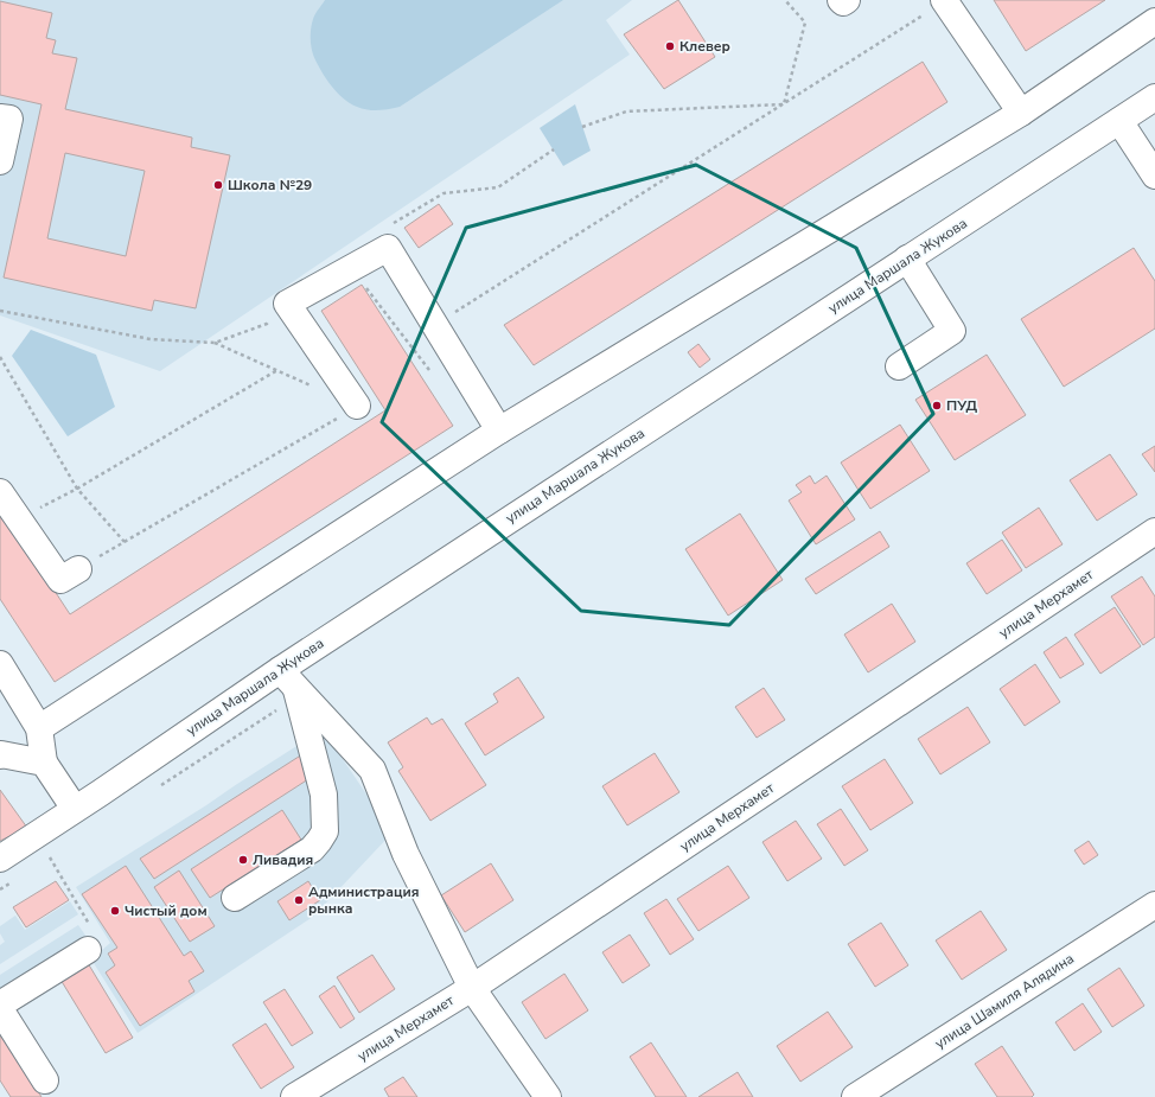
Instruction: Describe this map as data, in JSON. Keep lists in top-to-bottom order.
{
  "streets": {
    "street": ["улица Маршала Жукова", "улица Мерхамет", "улица Шамиля Алядина"]
  },
  "places": [
    "Клевер",
    "Школа №29",
    "ПУД",
    "Ливадия",
    "Администрация рынка",
    "Чистый дом"
  ]
}
